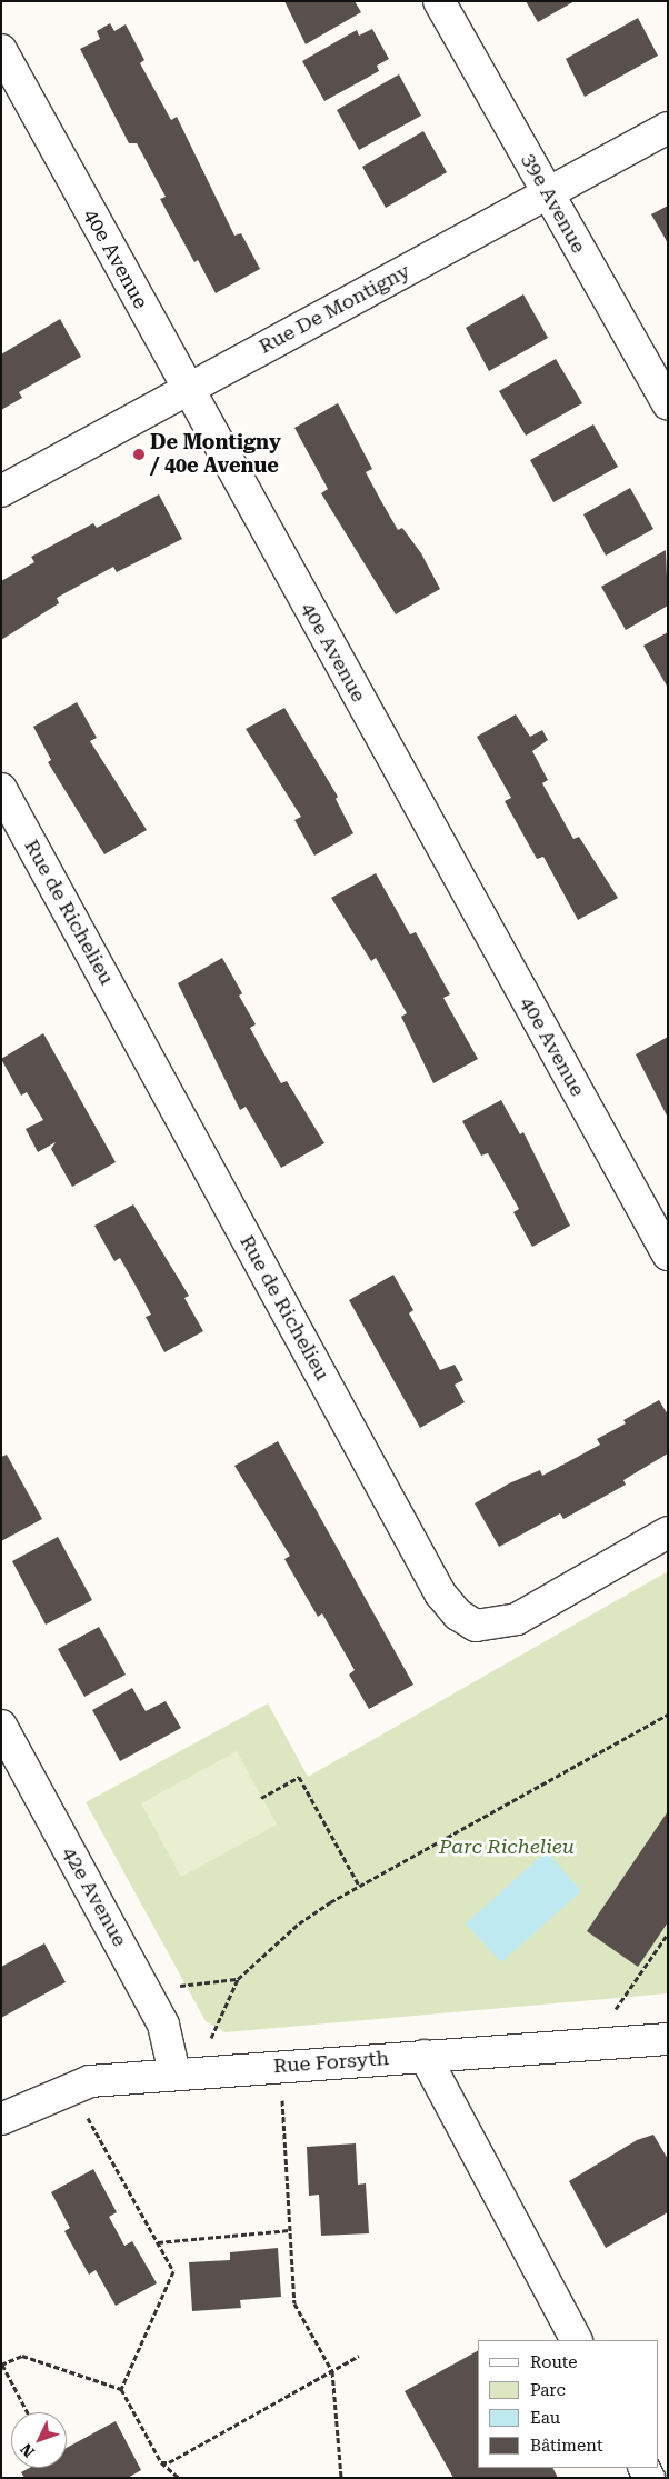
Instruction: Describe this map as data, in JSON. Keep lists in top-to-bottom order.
{
  "streets": {
    "street": [
      "39e Avenue",
      "40e Avenue",
      "Rue De Montigny",
      "Rue de Richelieu",
      "42e Avenue",
      "Rue Forsyth"
    ]
  },
  "crossings": [
    ["39e Avenue", "Rue De Montigny"],
    ["40e Avenue", "Rue De Montigny"],
    ["42e Avenue", "Rue Forsyth"]
  ],
  "parks": ["Parc Richelieu"],
  "places": ["De Montigny / 40e Avenue"],
  "legend": [
    "Route",
    "Parc",
    "Eau",
    "Bâtiment"
  ],
  "north": "bottom left"
}
